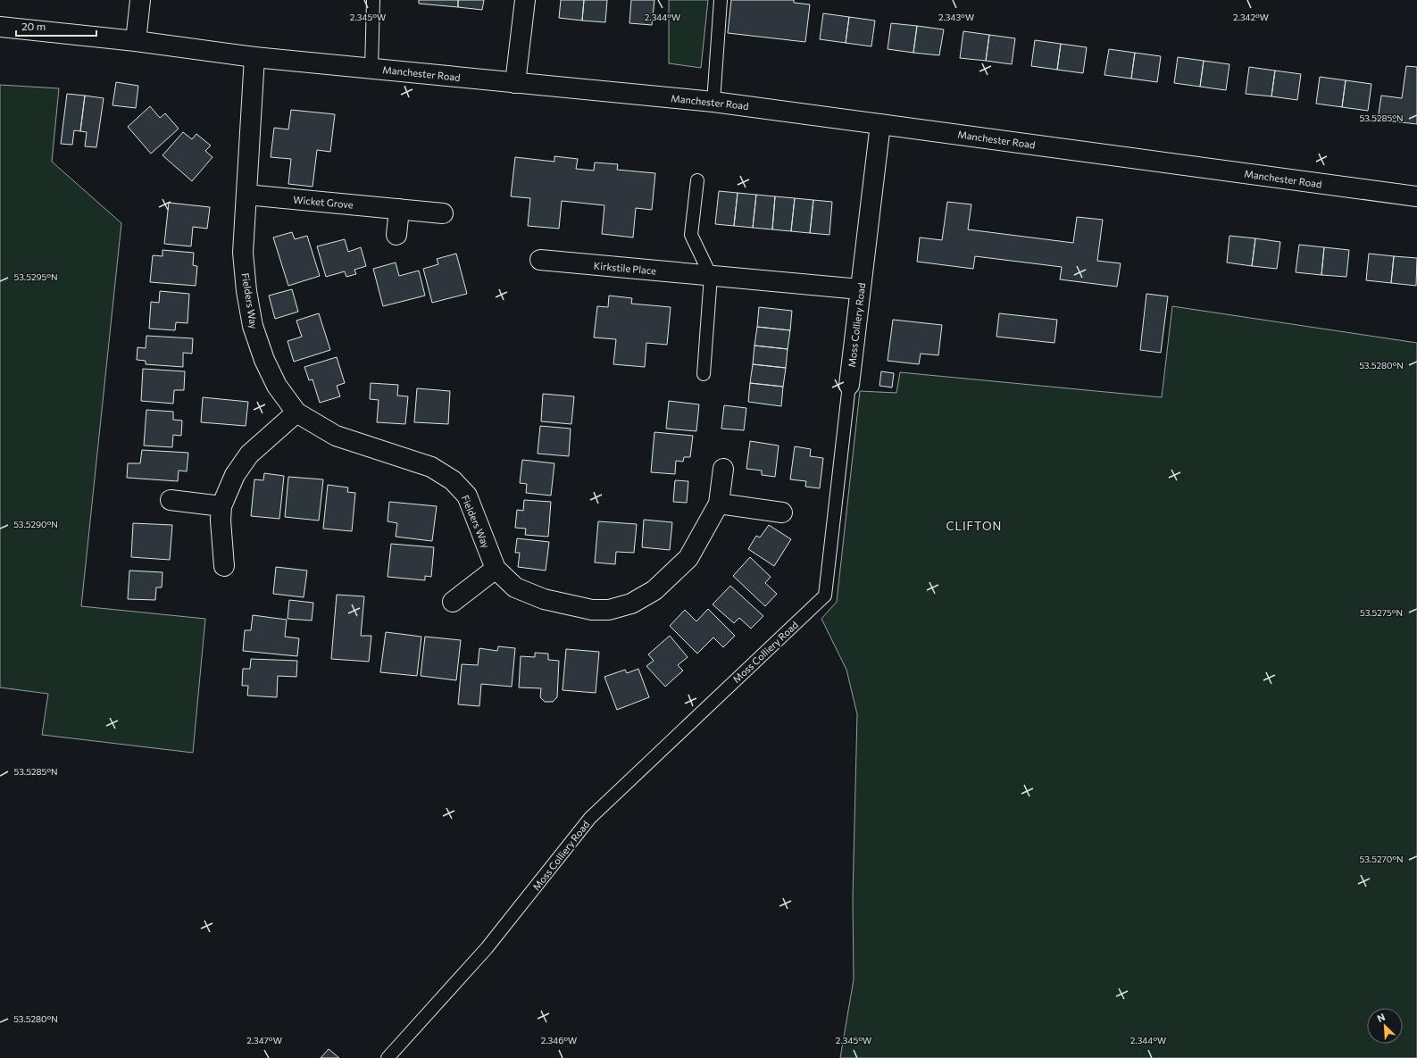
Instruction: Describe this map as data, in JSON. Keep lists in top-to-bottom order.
{
  "streets": {
    "street": [
      "Manchester Road",
      "Wicket Grove",
      "Kirkstile Place",
      "Fielders Way",
      "Moss Colliery Road"
    ]
  },
  "crossings": [
    ["Manchester Road", "Fielders Way"],
    ["Manchester Road", "Moss Colliery Road"],
    ["Wicket Grove", "Fielders Way"],
    ["Kirkstile Place", "Moss Colliery Road"]
  ],
  "districts": ["CLIFTON"],
  "scale_bar": "20 m",
  "north": "top left",
  "coordinates": [
    "2.345°W",
    "2.343°W",
    "2.342°W",
    "2.344°W",
    "53.5285°N",
    "53.5295°N",
    "53.5280°N",
    "53.5290°N",
    "53.5275°N",
    "53.5270°N",
    "2.347°W",
    "2.346°W"
  ]
}
